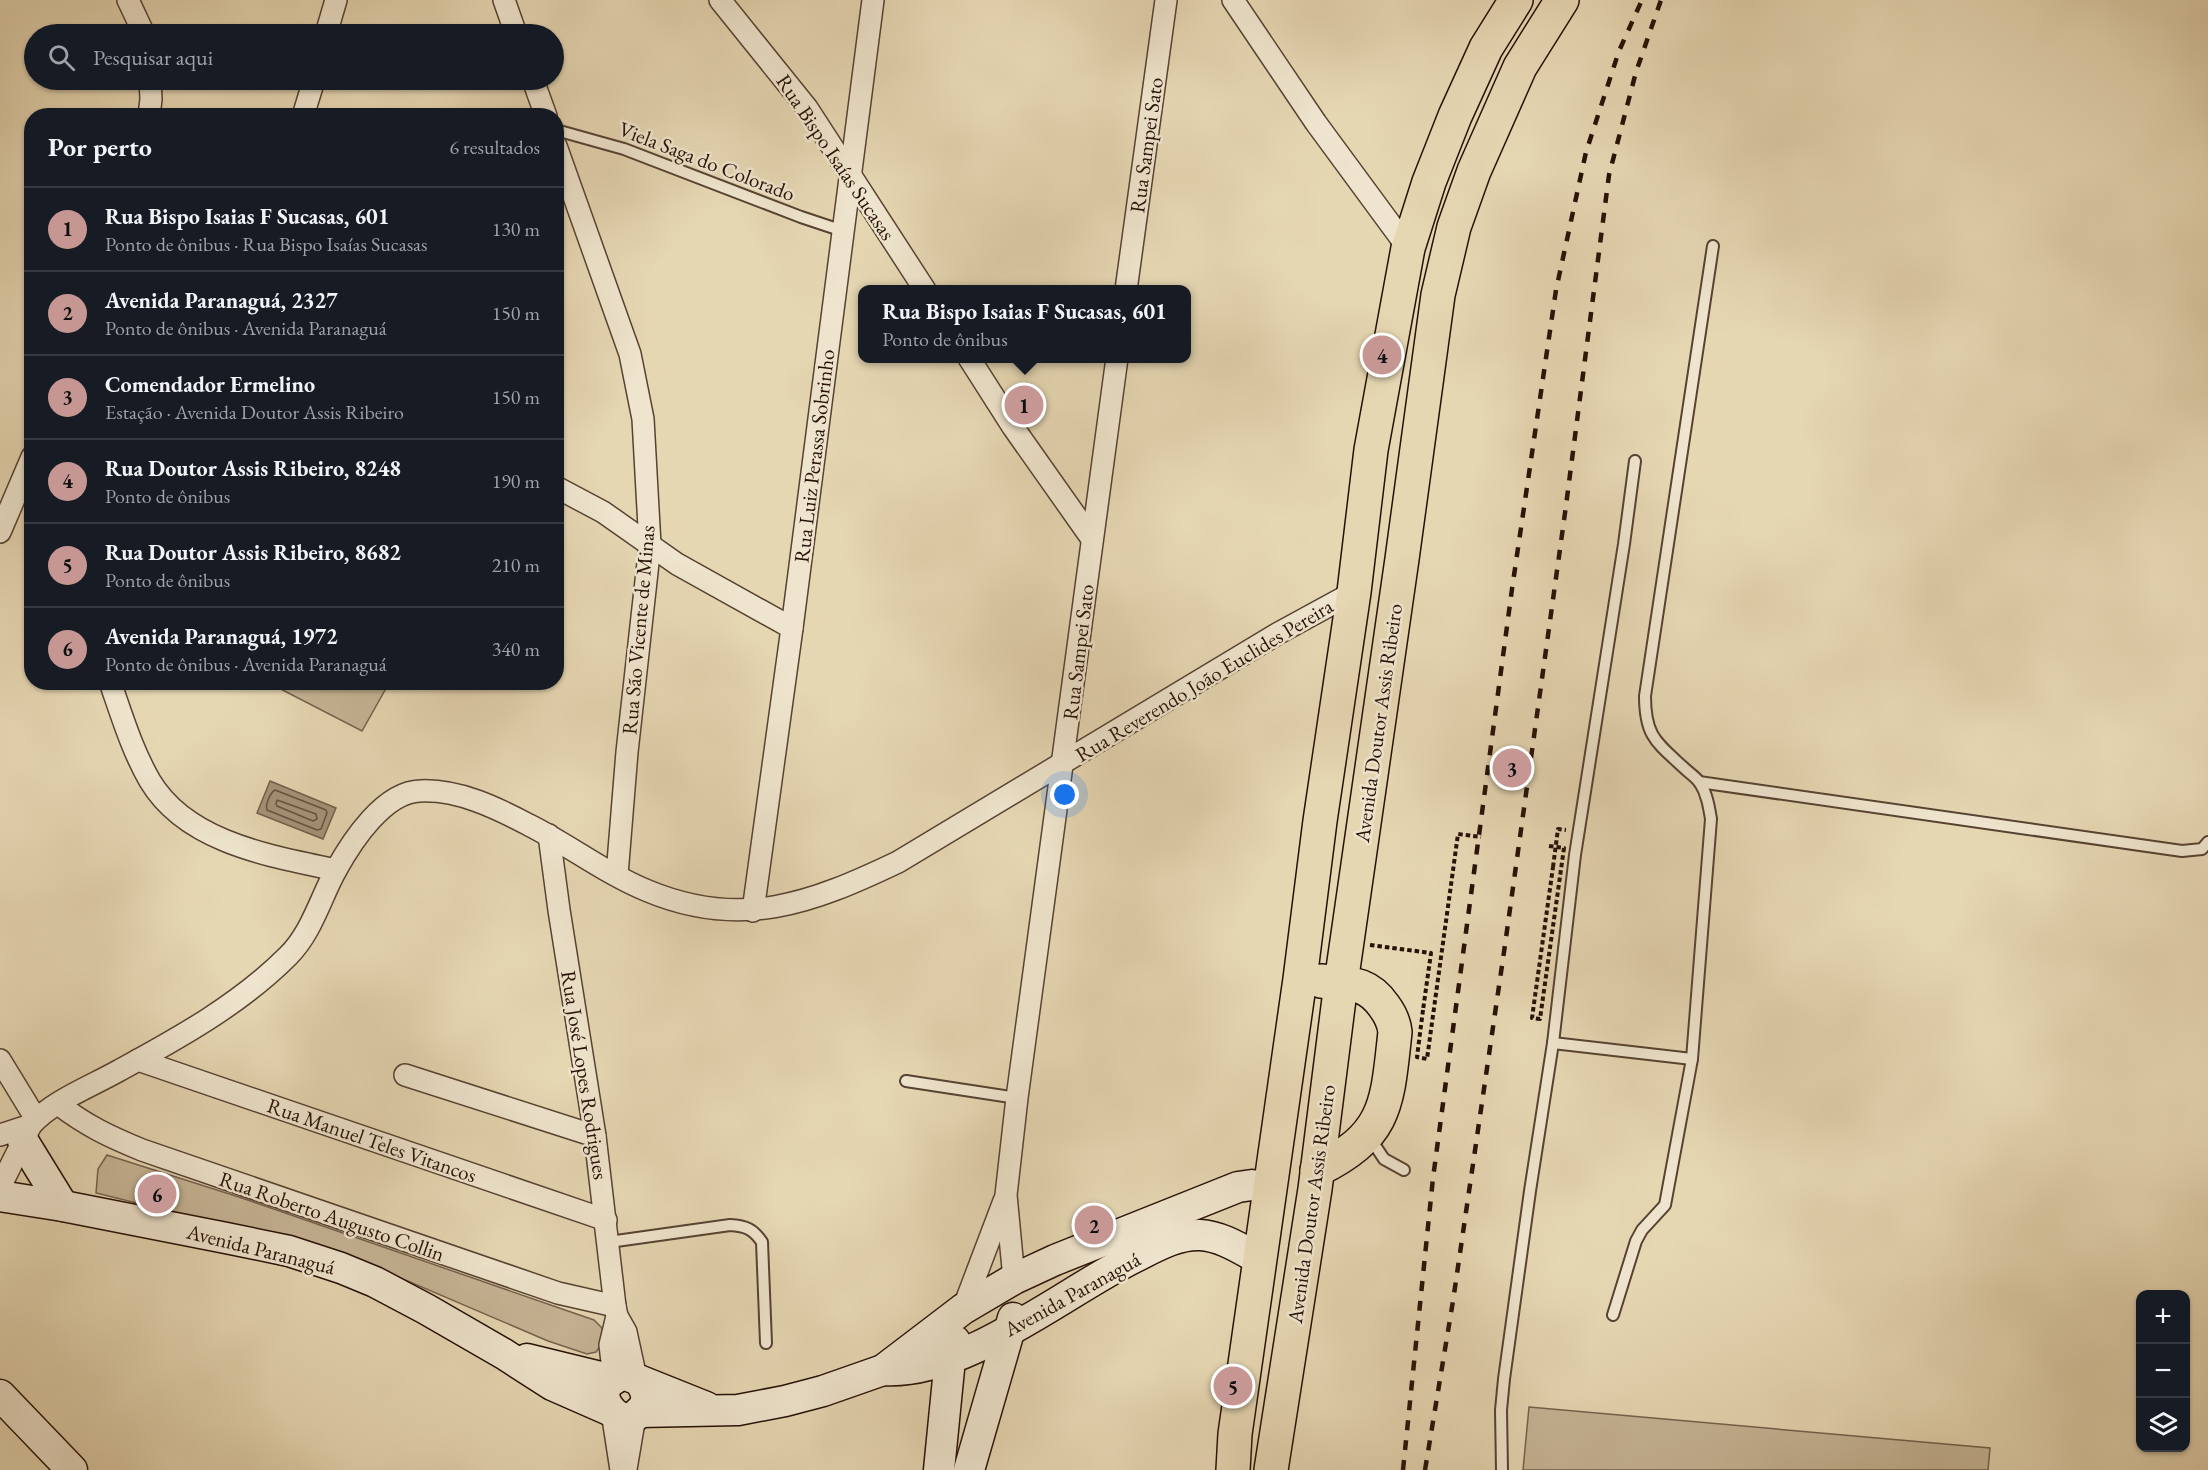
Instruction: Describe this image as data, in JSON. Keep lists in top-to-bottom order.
{
  "streets": {
    "main road": ["Avenida Doutor Assis Ribeiro", "Avenida Paranaguá"],
    "street": [
      "Rua Sampei Sato",
      "Rua Bispo Isaías Sucasas",
      "Rua Luiz Perassa Sobrinho",
      "Rua São Vicente de Minas",
      "Rua Reverendo João Euclides Pereira",
      "Rua José Lopes Rodrigues",
      "Rua Manuel Teles Vitancos",
      "Rua Roberto Augusto Collin"
    ],
    "lane": ["Viela Saga do Colorado"]
  },
  "crossings": [
    ["Rua Sampei Sato", "Rua Reverendo João Euclides Pereira"],
    ["Rua Sampei Sato", "Avenida Paranaguá"],
    ["Rua Bispo Isaías Sucasas", "Rua Luiz Perassa Sobrinho"],
    ["Viela Saga do Colorado", "Rua Luiz Perassa Sobrinho"],
    ["Rua Luiz Perassa Sobrinho", "Rua Reverendo João Euclides Pereira"],
    ["Rua São Vicente de Minas", "Rua Reverendo João Euclides Pereira"],
    ["Rua Reverendo João Euclides Pereira", "Avenida Doutor Assis Ribeiro"],
    ["Rua Reverendo João Euclides Pereira", "Rua José Lopes Rodrigues"],
    ["Rua Reverendo João Euclides Pereira", "Rua Manuel Teles Vitancos"],
    ["Rua Reverendo João Euclides Pereira", "Rua Roberto Augusto Collin"],
    ["Avenida Doutor Assis Ribeiro", "Avenida Paranaguá"],
    ["Rua José Lopes Rodrigues", "Rua Manuel Teles Vitancos"],
    ["Rua José Lopes Rodrigues", "Rua Roberto Augusto Collin"],
    ["Rua José Lopes Rodrigues", "Avenida Paranaguá"]
  ],
  "page": {
    "search": "Pesquisar aqui",
    "heading": ["Por perto", "6 resultados"],
    "list": [
      {
        "mark": "1",
        "name": "Rua Bispo Isaias F Sucasas, 601",
        "note": "Ponto de ônibus · Rua Bispo Isaías Sucasas",
        "value": "130 m"
      },
      {
        "mark": "2",
        "name": "Avenida Paranaguá, 2327",
        "note": "Ponto de ônibus · Avenida Paranaguá",
        "value": "150 m"
      },
      {
        "mark": "3",
        "name": "Comendador Ermelino",
        "note": "Estação · Avenida Doutor Assis Ribeiro",
        "value": "150 m"
      },
      {
        "mark": "4",
        "name": "Rua Doutor Assis Ribeiro, 8248",
        "note": "Ponto de ônibus",
        "value": "190 m"
      },
      {
        "mark": "5",
        "name": "Rua Doutor Assis Ribeiro, 8682",
        "note": "Ponto de ônibus",
        "value": "210 m"
      },
      {
        "mark": "6",
        "name": "Avenida Paranaguá, 1972",
        "note": "Ponto de ônibus · Avenida Paranaguá",
        "value": "340 m"
      }
    ],
    "popup": ["Rua Bispo Isaias F Sucasas, 601", "Ponto de ônibus"],
    "pins": [
      "4",
      "1",
      "3",
      "6",
      "2",
      "5"
    ],
    "map_buttons": ["+", "−"]
  }
}
